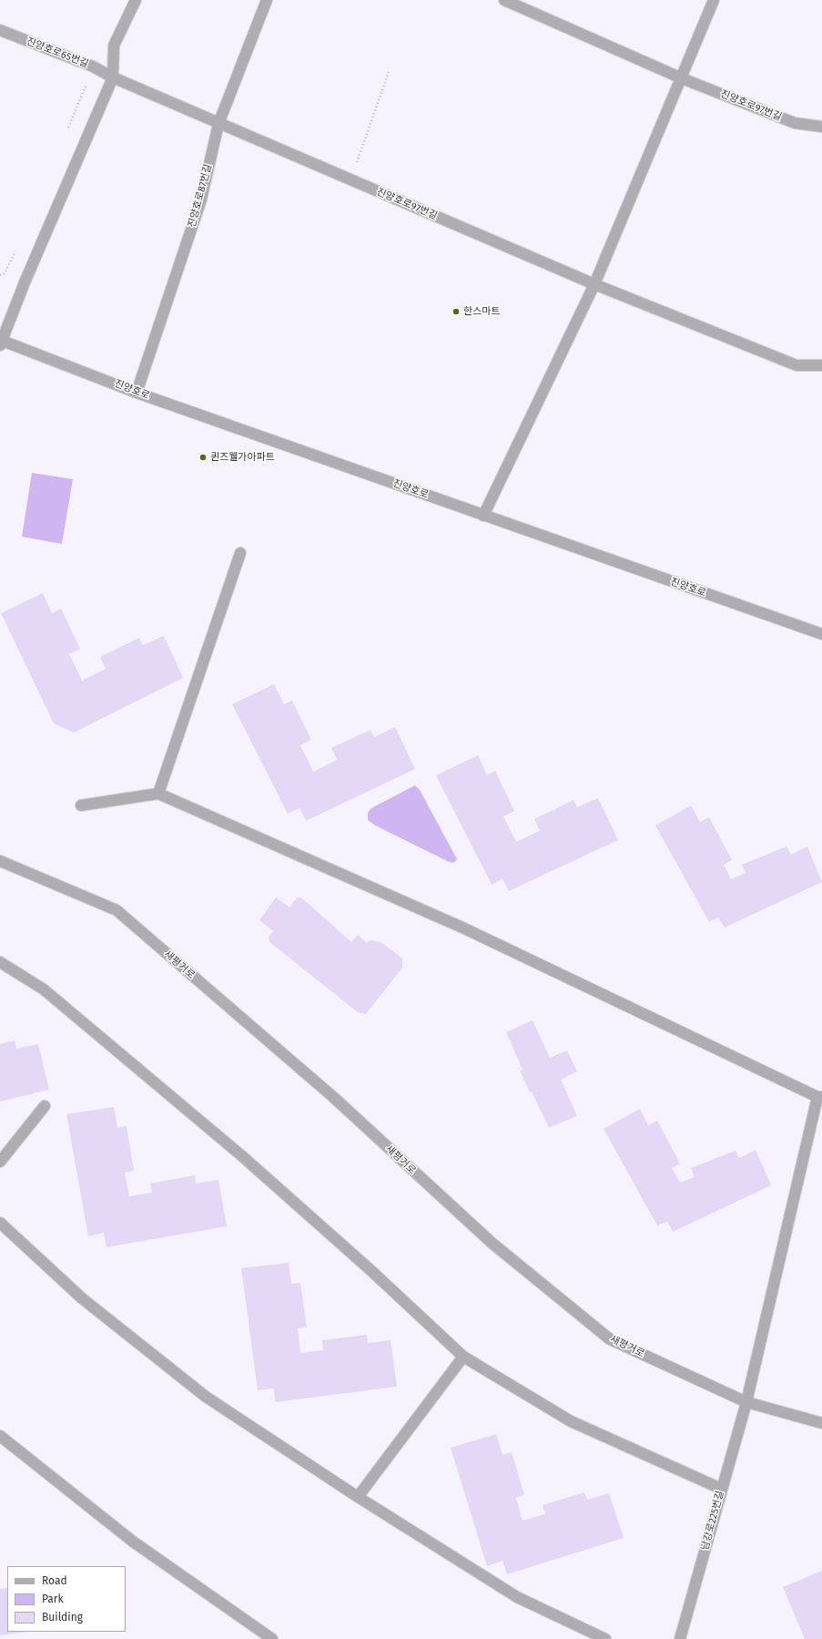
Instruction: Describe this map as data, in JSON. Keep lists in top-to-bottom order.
{
  "streets": {
    "street": [
      "진양호로65번길",
      "진양호로97번길",
      "진양호로87번길",
      "진양호로",
      "새평거로",
      "남강로225번길"
    ]
  },
  "crossings": [
    ["진양호로65번길", "진양호로97번길"],
    ["진양호로65번길", "진양호로87번길"],
    ["진양호로97번길", "진양호로87번길"],
    ["진양호로87번길", "진양호로"],
    ["새평거로", "남강로225번길"]
  ],
  "places": ["한스마트", "퀸즈웰가아파트"],
  "legend": ["Road", "Park", "Building"]
}
